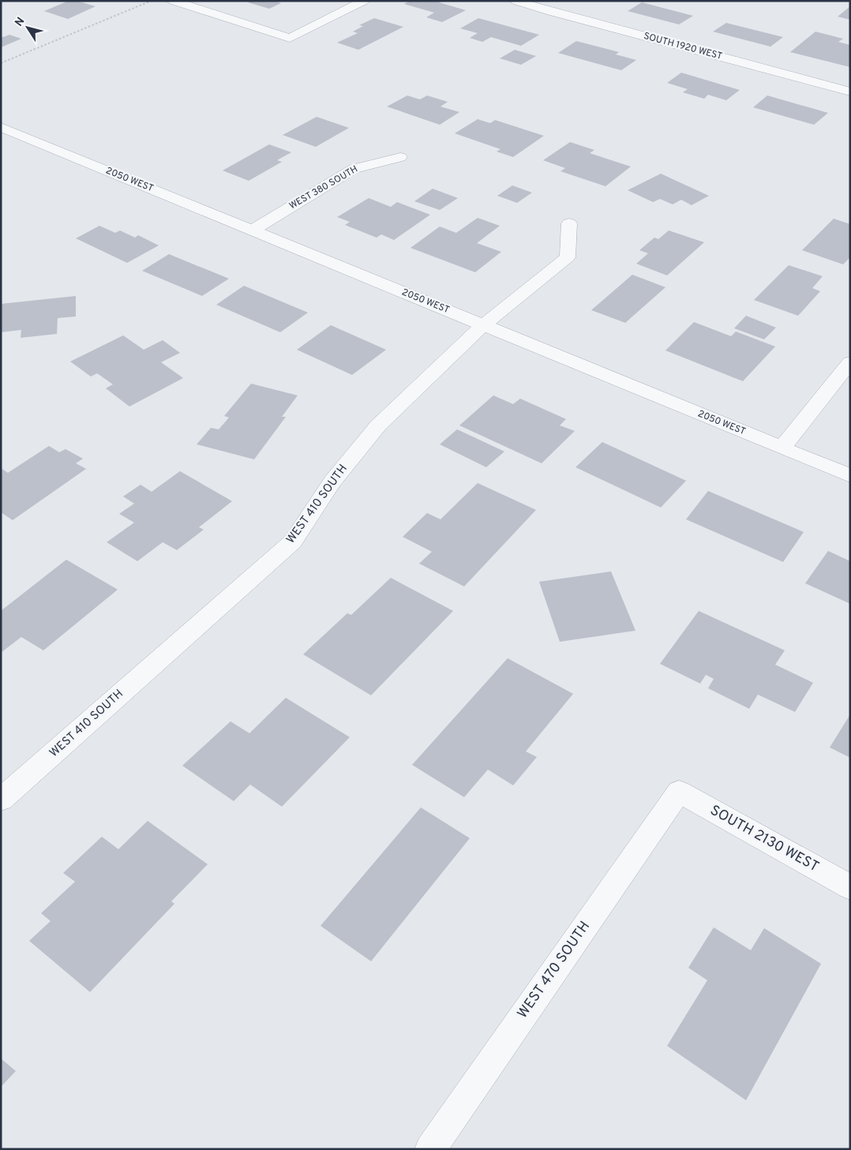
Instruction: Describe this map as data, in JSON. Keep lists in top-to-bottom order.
{
  "streets": {
    "street": [
      "SOUTH 1920 WEST",
      "2050 WEST",
      "WEST 380 SOUTH",
      "WEST 410 SOUTH",
      "SOUTH 2130 WEST",
      "WEST 470 SOUTH"
    ]
  },
  "crossings": [
    ["2050 WEST", "WEST 380 SOUTH"],
    ["2050 WEST", "WEST 410 SOUTH"],
    ["SOUTH 2130 WEST", "WEST 470 SOUTH"]
  ],
  "north": "top left"
}
